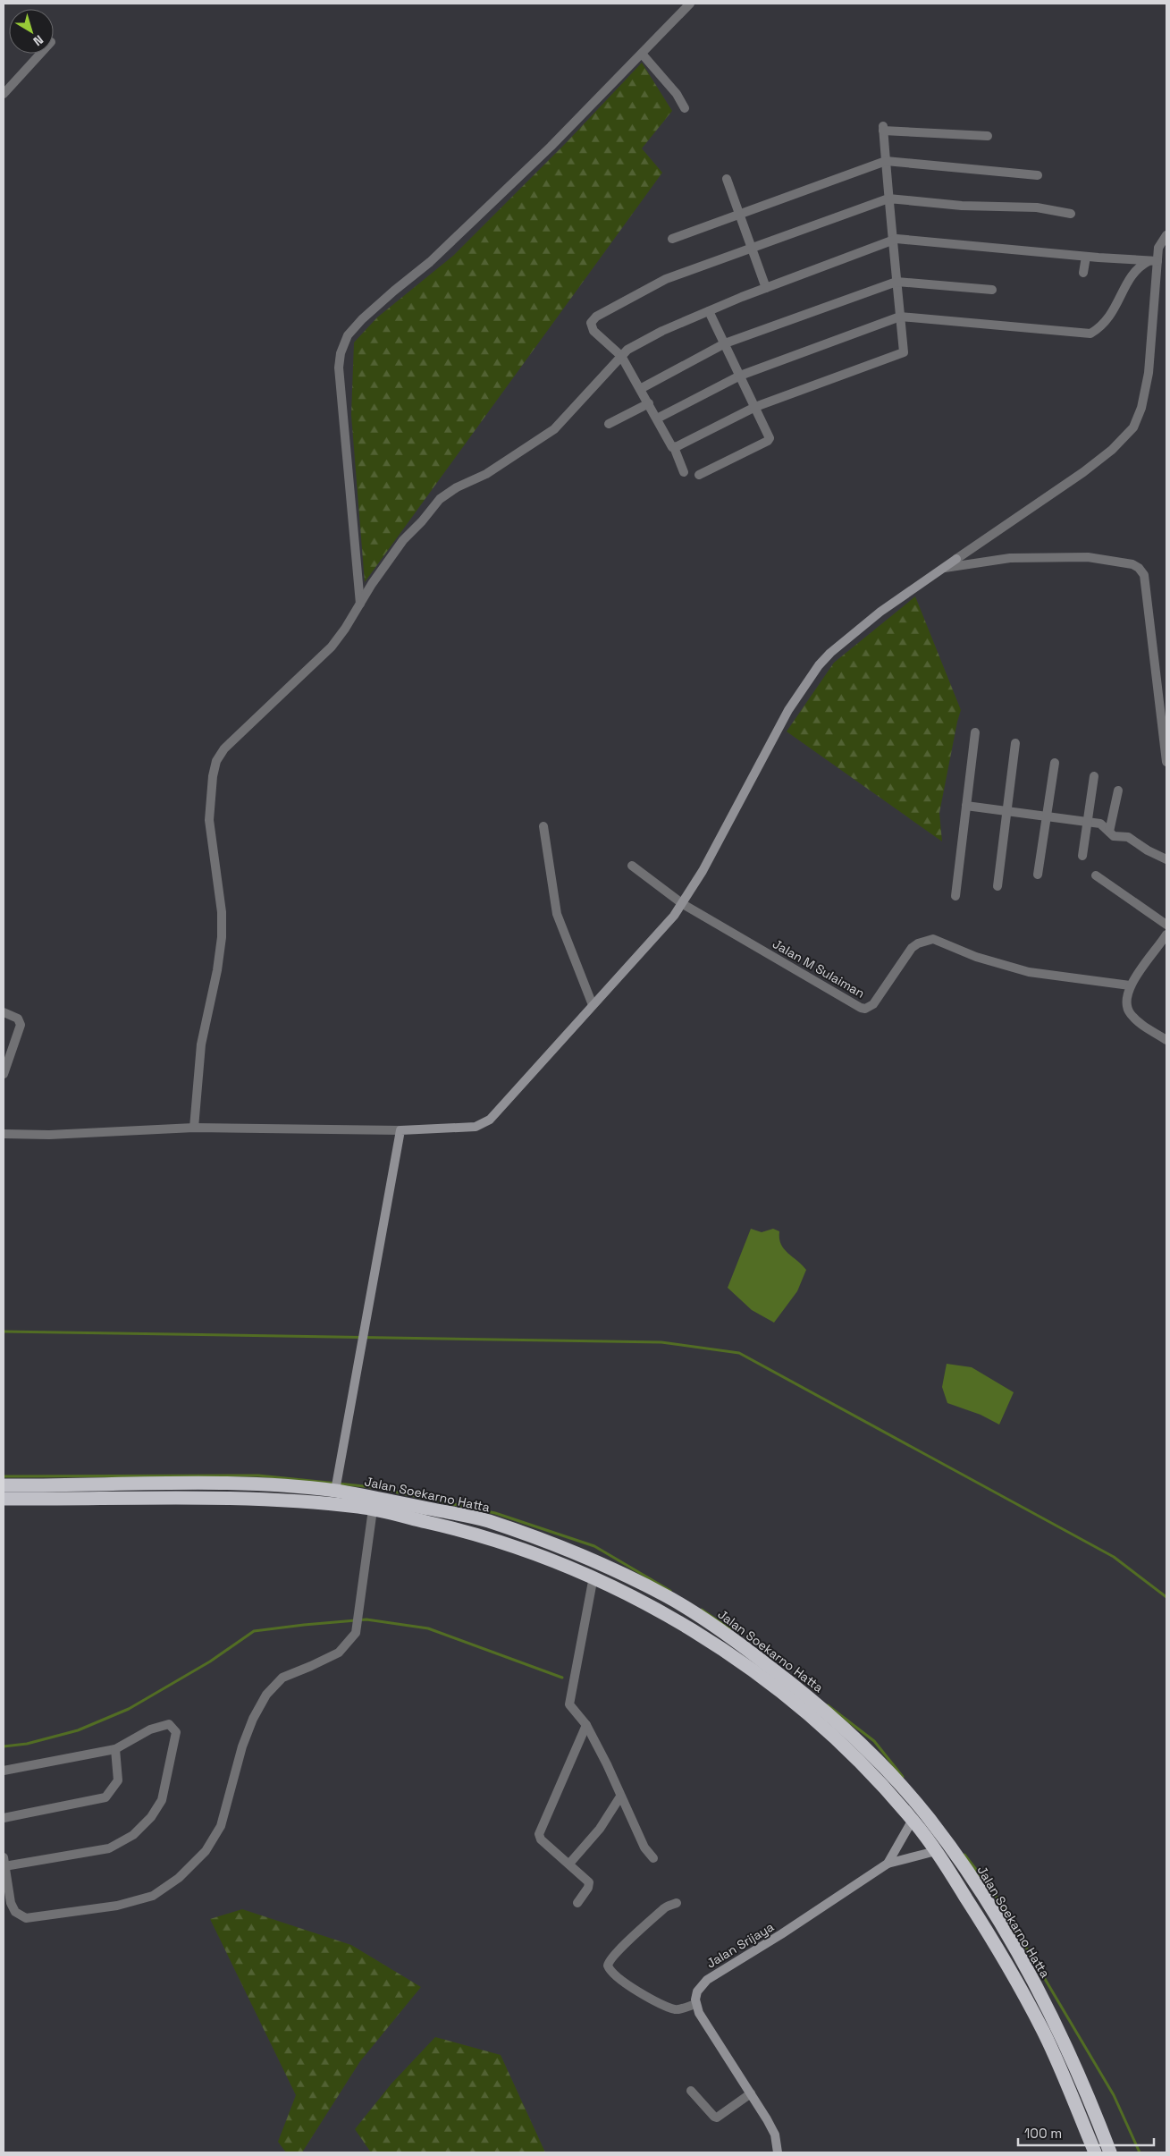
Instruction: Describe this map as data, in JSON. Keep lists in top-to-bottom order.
{
  "streets": {
    "highway": ["Jalan Soekarno Hatta"],
    "street": ["Jalan M Sulaiman", "Jalan Srijaya"]
  },
  "scale_bar": "100 m",
  "north": "bottom right"
}
